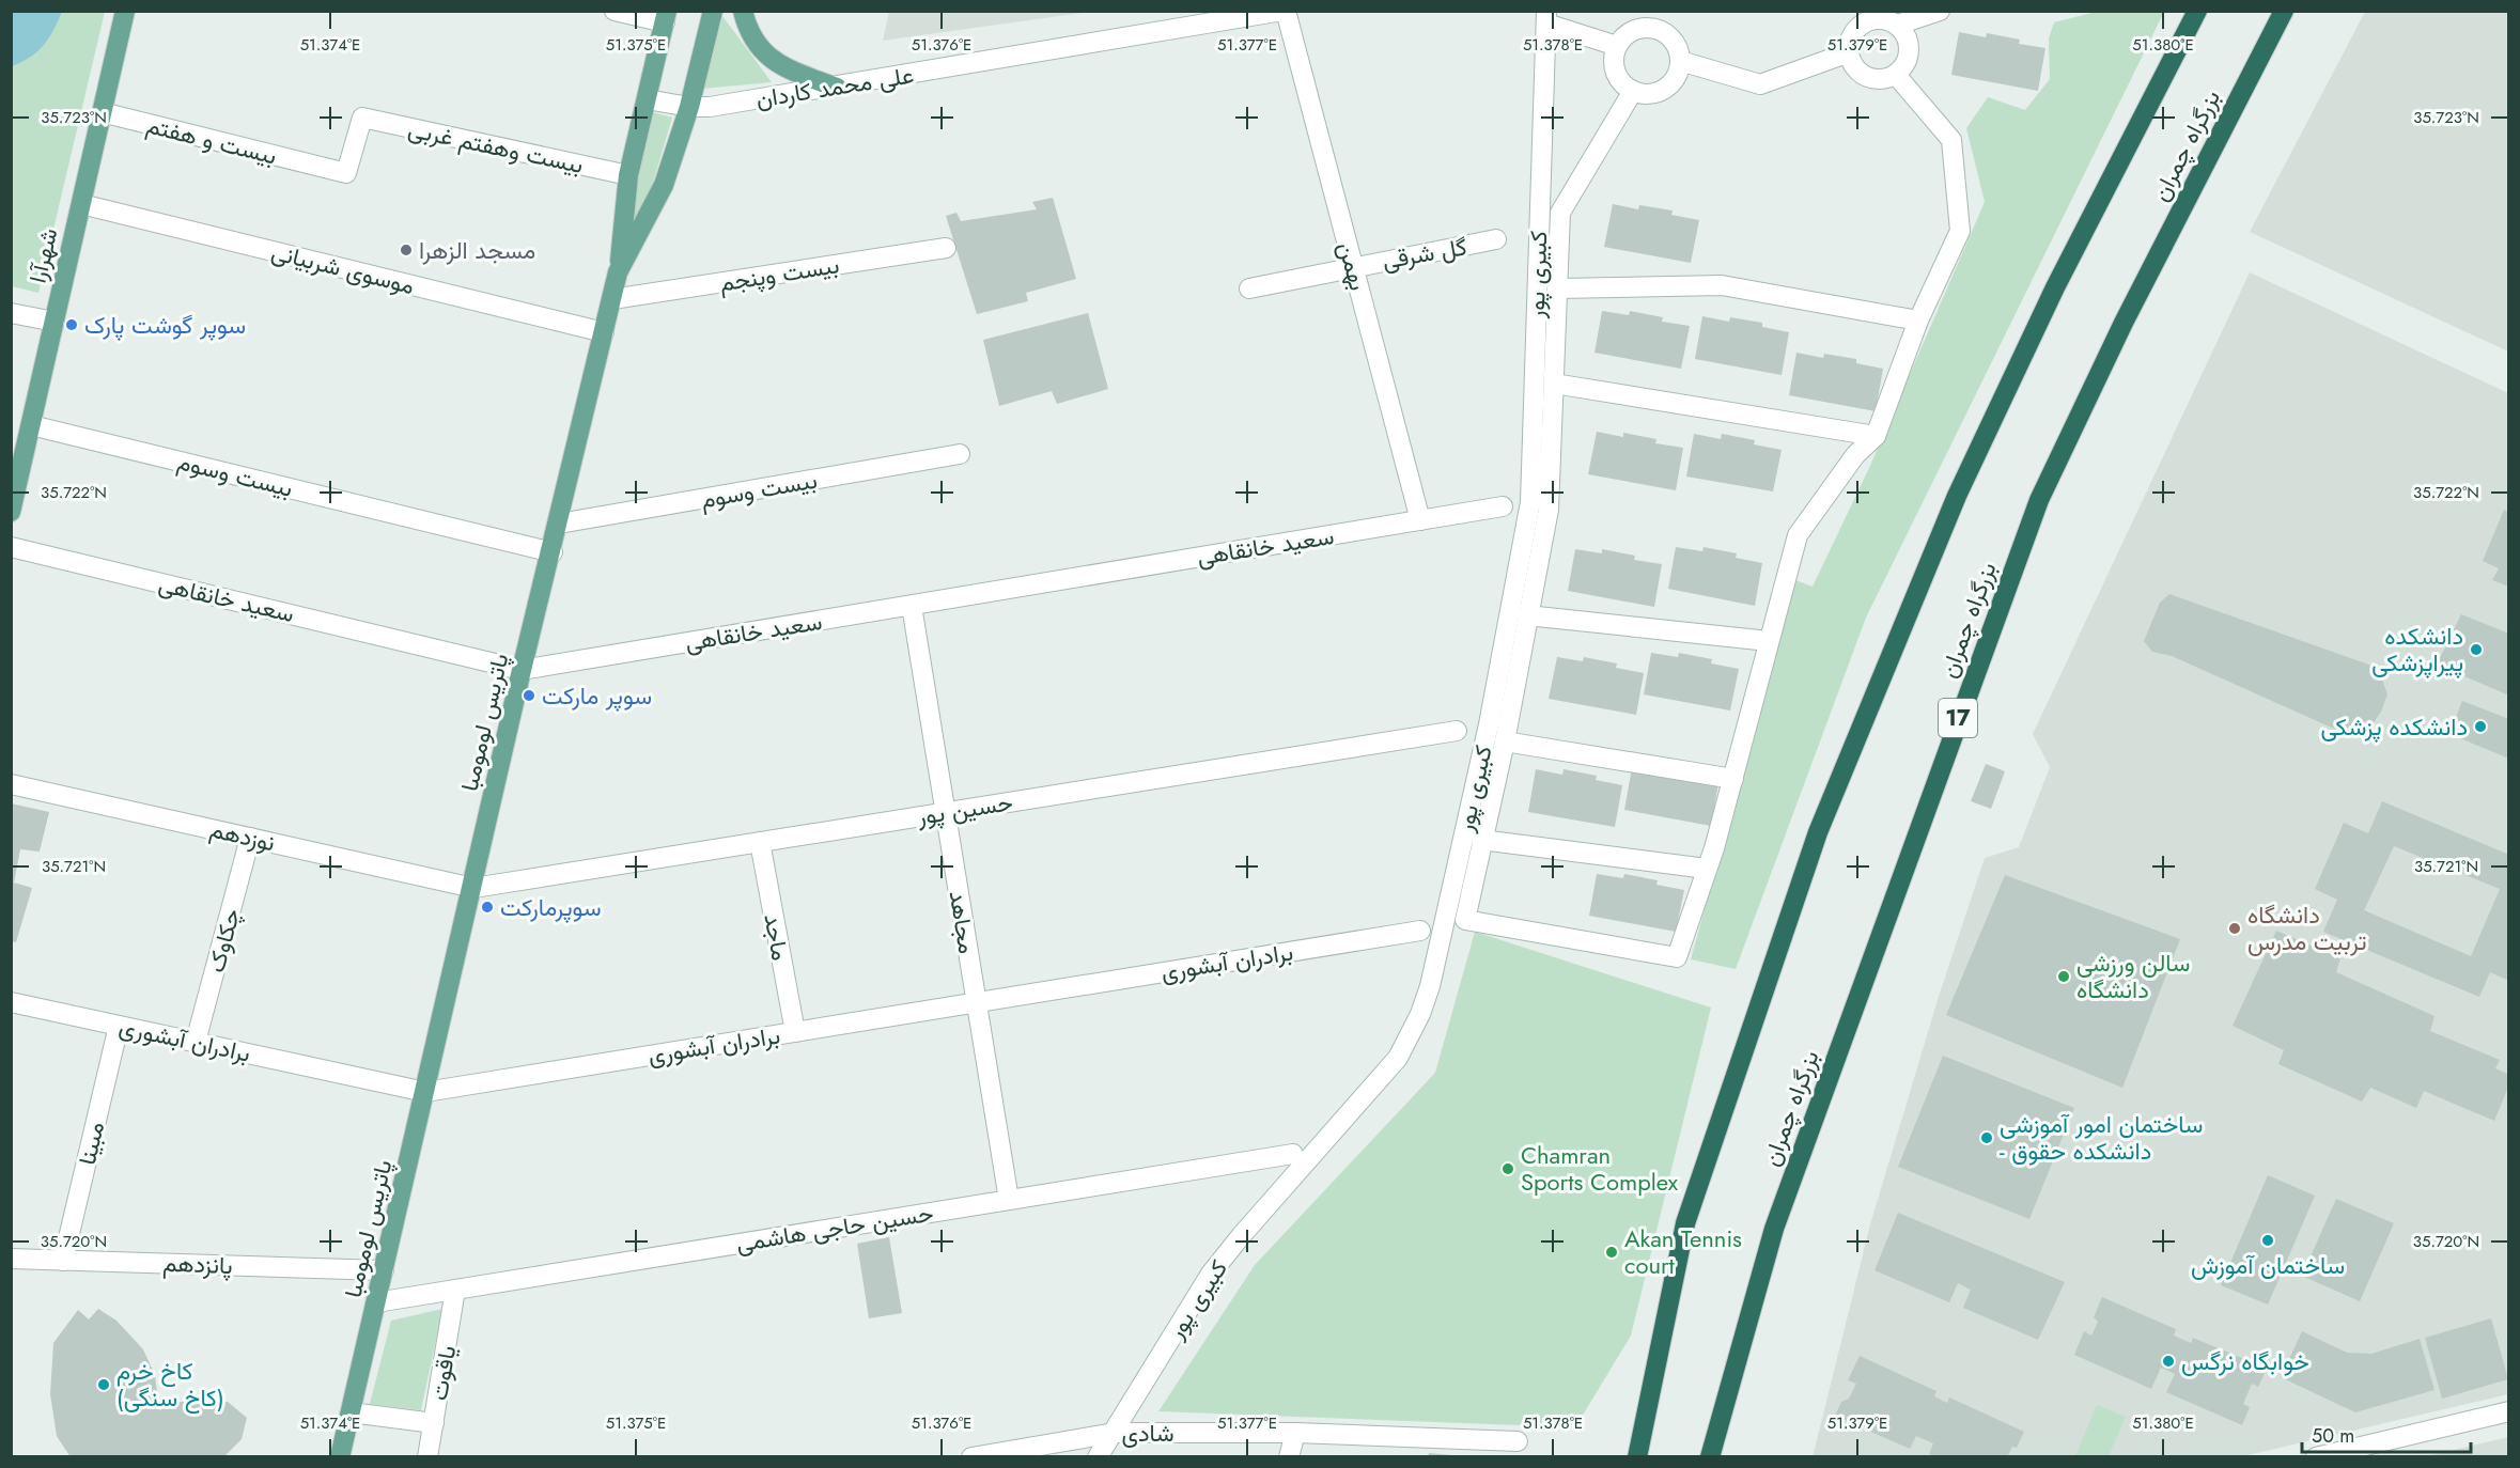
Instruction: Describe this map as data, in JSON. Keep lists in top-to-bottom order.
{
  "streets": {
    "highway": ["بزرگراه چمران", "17"],
    "main road": ["شهرآرا", "پاتریس لومومبا"],
    "street": [
      "علی محمد کاردان",
      "بیست و هفتم",
      "بیست وهفتم غربی",
      "گل شرقی",
      "بهمن",
      "موسوی شربیانی",
      "بیست وپنجم",
      "کبیری پور",
      "بیست وسوم",
      "سعید خانقاهی",
      "حسین پور",
      "نوزدهم",
      "مجاهد",
      "ماجد",
      "چکاوک",
      "برادران آبشوری",
      "مبینا",
      "حسین حاجی هاشمی",
      "پانزدهم",
      "یاقوت",
      "شادی"
    ]
  },
  "crossings": [
    ["علی محمد کاردان", "بهمن"],
    ["علی محمد کاردان", "پاتریس لومومبا"],
    ["بیست و هفتم", "بیست وهفتم غربی"],
    ["بیست و هفتم", "شهرآرا"],
    ["گل شرقی", "بهمن"],
    ["شهرآرا", "موسوی شربیانی"],
    ["شهرآرا", "بیست وسوم"],
    ["بهمن", "سعید خانقاهی"],
    ["موسوی شربیانی", "پاتریس لومومبا"],
    ["بیست وپنجم", "پاتریس لومومبا"],
    ["کبیری پور", "شادی"],
    ["بیست وسوم", "پاتریس لومومبا"],
    ["سعید خانقاهی", "پاتریس لومومبا"],
    ["سعید خانقاهی", "مجاهد"],
    ["پاتریس لومومبا", "حسین پور"],
    ["پاتریس لومومبا", "نوزدهم"],
    ["پاتریس لومومبا", "برادران آبشوری"],
    ["پاتریس لومومبا", "حسین حاجی هاشمی"],
    ["پاتریس لومومبا", "پانزدهم"],
    ["حسین پور", "نوزدهم"],
    ["حسین پور", "مجاهد"],
    ["حسین پور", "ماجد"],
    ["نوزدهم", "چکاوک"],
    ["مجاهد", "برادران آبشوری"],
    ["مجاهد", "حسین حاجی هاشمی"],
    ["ماجد", "برادران آبشوری"],
    ["چکاوک", "برادران آبشوری"],
    ["برادران آبشوری", "مبینا"],
    ["مبینا", "پانزدهم"],
    ["حسین حاجی هاشمی", "یاقوت"]
  ],
  "places": [
    "مسجد الزهرا",
    "سوپر گوشت پارک",
    "دانشکده پیراپزشکی",
    "سوپر مارکت",
    "دانشکده پزشکی",
    "سوپرمارکت",
    "دانشگاه تربیت مدرس",
    "سالن ورزشی دانشگاه",
    "ساختمان امور آموزشی - دانشکده حقوق",
    "Chamran Sports Complex",
    "ساختمان آموزش",
    "Akan Tennis court",
    "خوابگاه نرگس",
    "کاخ خرم (کاخ سنگی)"
  ],
  "scale_bar": "50 m",
  "coordinates": [
    "51.374°E",
    "51.375°E",
    "51.376°E",
    "51.377°E",
    "51.378°E",
    "51.379°E",
    "51.380°E",
    "35.723°N",
    "35.722°N",
    "35.721°N",
    "35.720°N"
  ]
}
